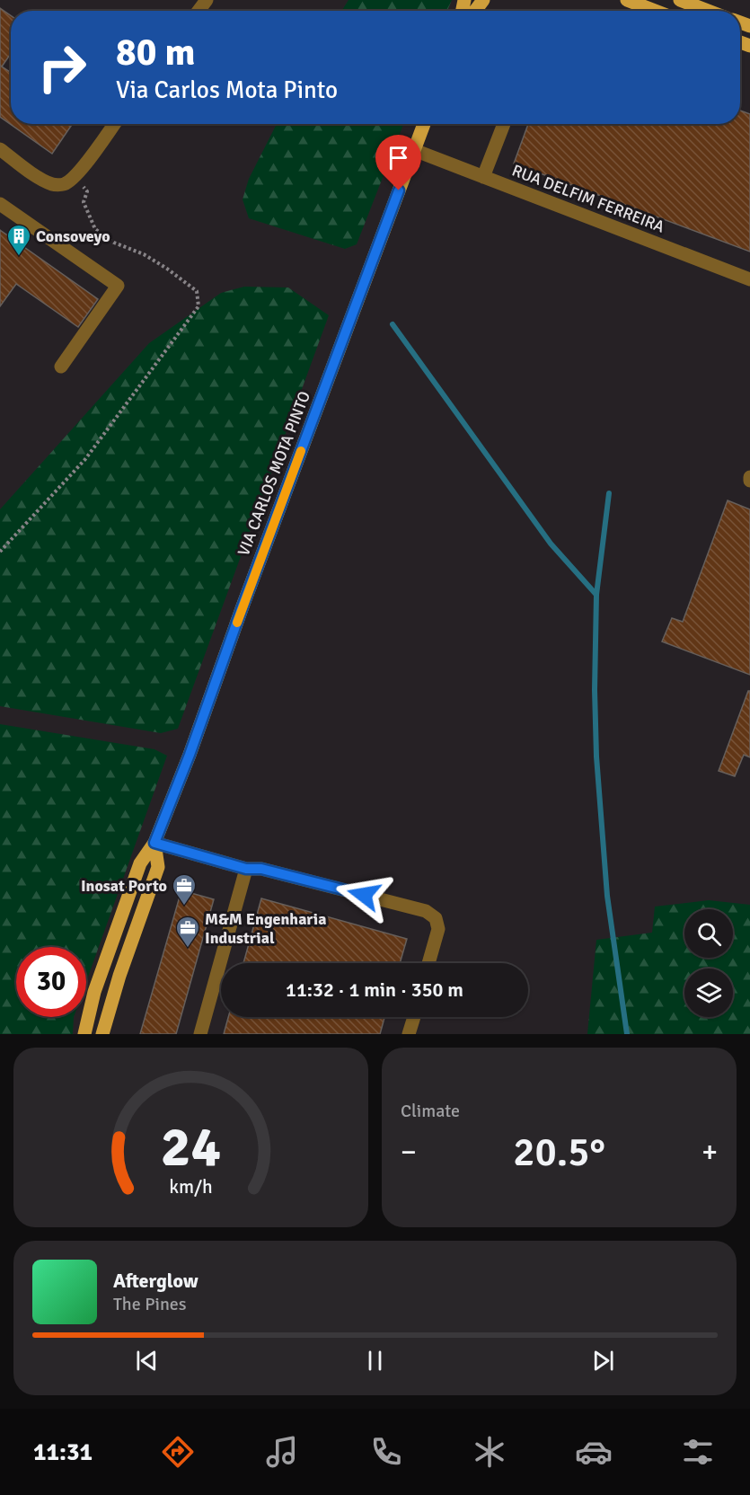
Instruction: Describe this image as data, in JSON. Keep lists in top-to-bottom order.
{
  "streets": {
    "main road": ["VIA CARLOS MOTA PINTO"],
    "street": ["RUA DELFIM FERREIRA"]
  },
  "crossings": [
    ["RUA DELFIM FERREIRA", "VIA CARLOS MOTA PINTO"]
  ],
  "places": {
    "building": ["Consoveyo"],
    "office": ["Inosat Porto", "M&M Engenharia Industrial"]
  },
  "page": {
    "turn": ["80 m", "Via Carlos Mota Pinto"],
    "limit": "30",
    "trip": "11:32 · 1 min · 350 m",
    "tile": "Climate",
    "heat": ["−", "20.5°", "+"],
    "song": ["Afterglow", "The Pines"],
    "tabs": "11:31",
    "gauge": ["24", "km/h"]
  }
}
